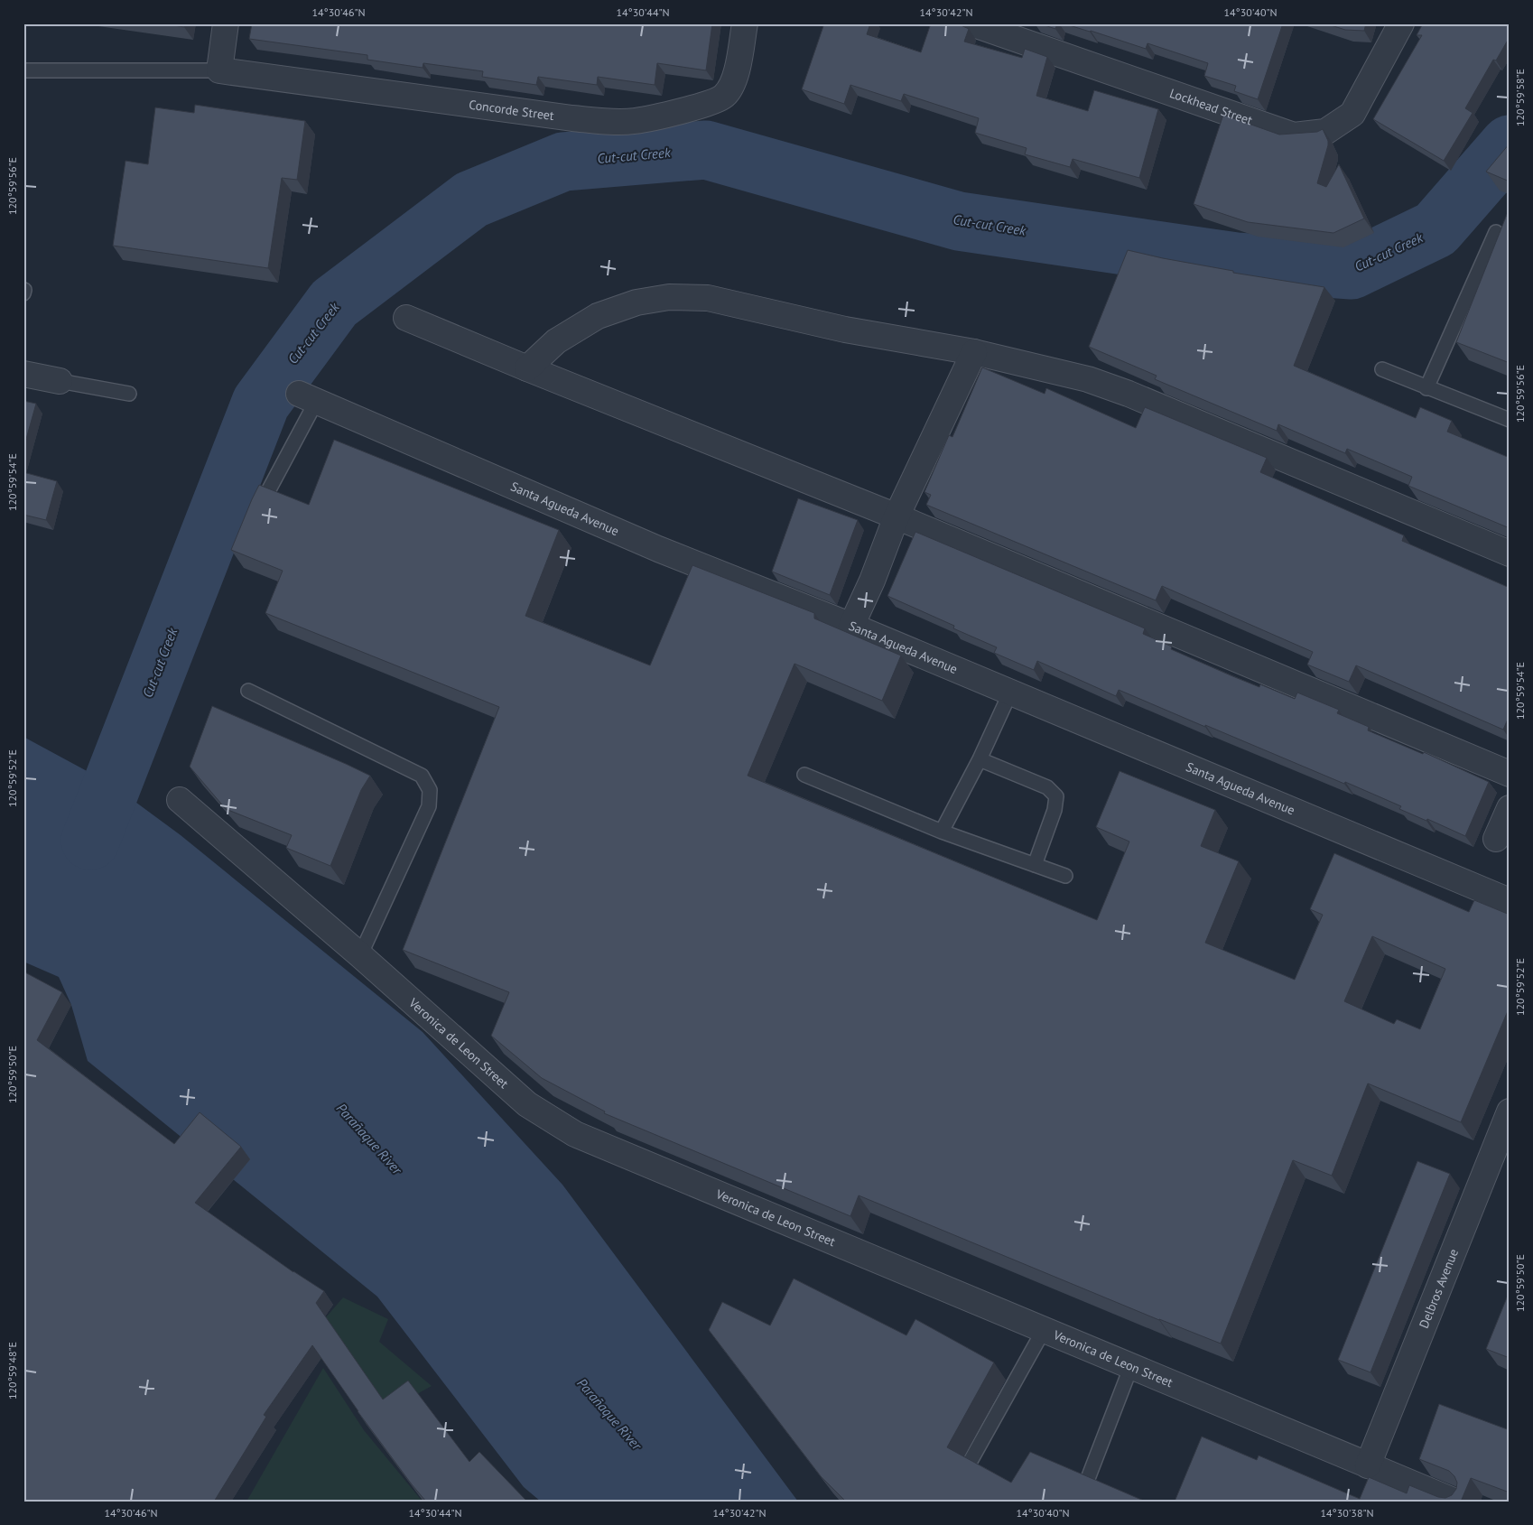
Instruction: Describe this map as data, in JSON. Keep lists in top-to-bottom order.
{
  "streets": {
    "street": [
      "Lockhead Street",
      "Concorde Street",
      "Santa Agueda Avenue",
      "Veronica de Leon Street",
      "Delbros Avenue"
    ]
  },
  "crossings": [
    ["Veronica de Leon Street", "Delbros Avenue"]
  ],
  "water": ["Cut-cut Creek", "Parañaque River"],
  "coordinates": [
    "14°30'46\"N",
    "14°30'44\"N",
    "14°30'42\"N",
    "14°30'40\"N",
    "120°59'58\"E",
    "120°59'56\"E",
    "120°59'54\"E",
    "120°59'52\"E",
    "120°59'50\"E",
    "120°59'48\"E",
    "14°30'38\"N"
  ]
}
